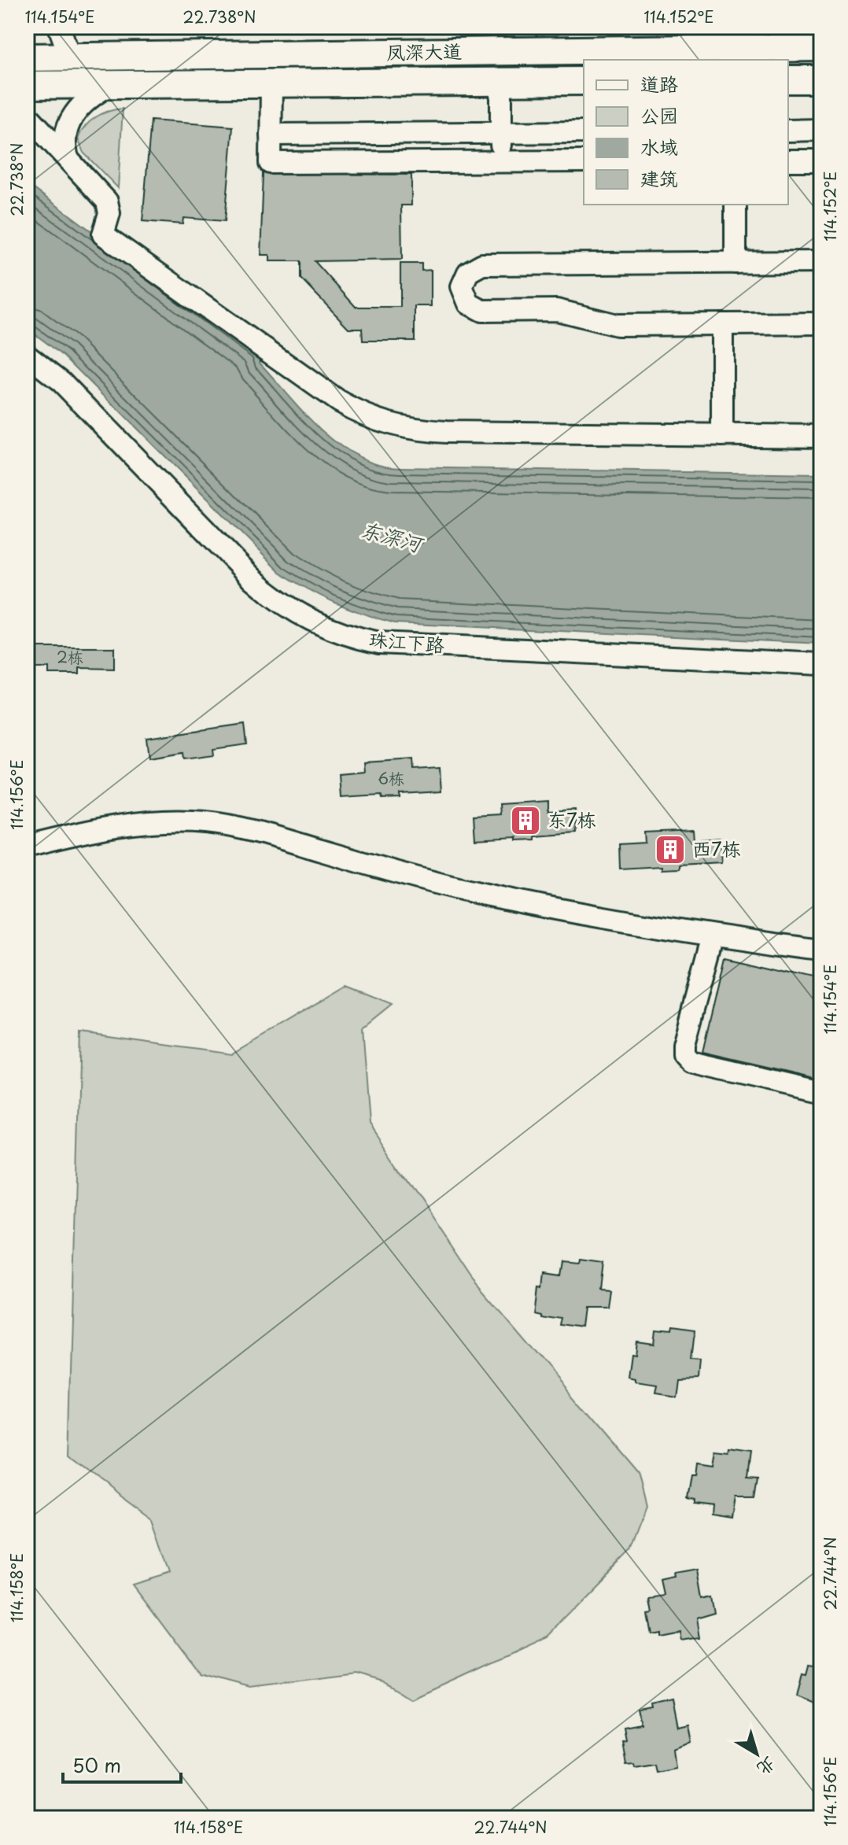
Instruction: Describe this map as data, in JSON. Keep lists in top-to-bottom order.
{
  "streets": {
    "main road": ["凤深大道"],
    "street": ["珠江下路"]
  },
  "water": ["东深河"],
  "places": {
    "building": ["东7栋", "西7栋"]
  },
  "house_numbers": ["2栋", "6栋"],
  "legend": [
    "道路",
    "公园",
    "水域",
    "建筑"
  ],
  "scale_bar": "50 m",
  "north": "bottom right",
  "coordinates": [
    "114.154°E",
    "22.738°N",
    "114.152°E",
    "114.156°E",
    "22.744°N",
    "114.158°E"
  ]
}
